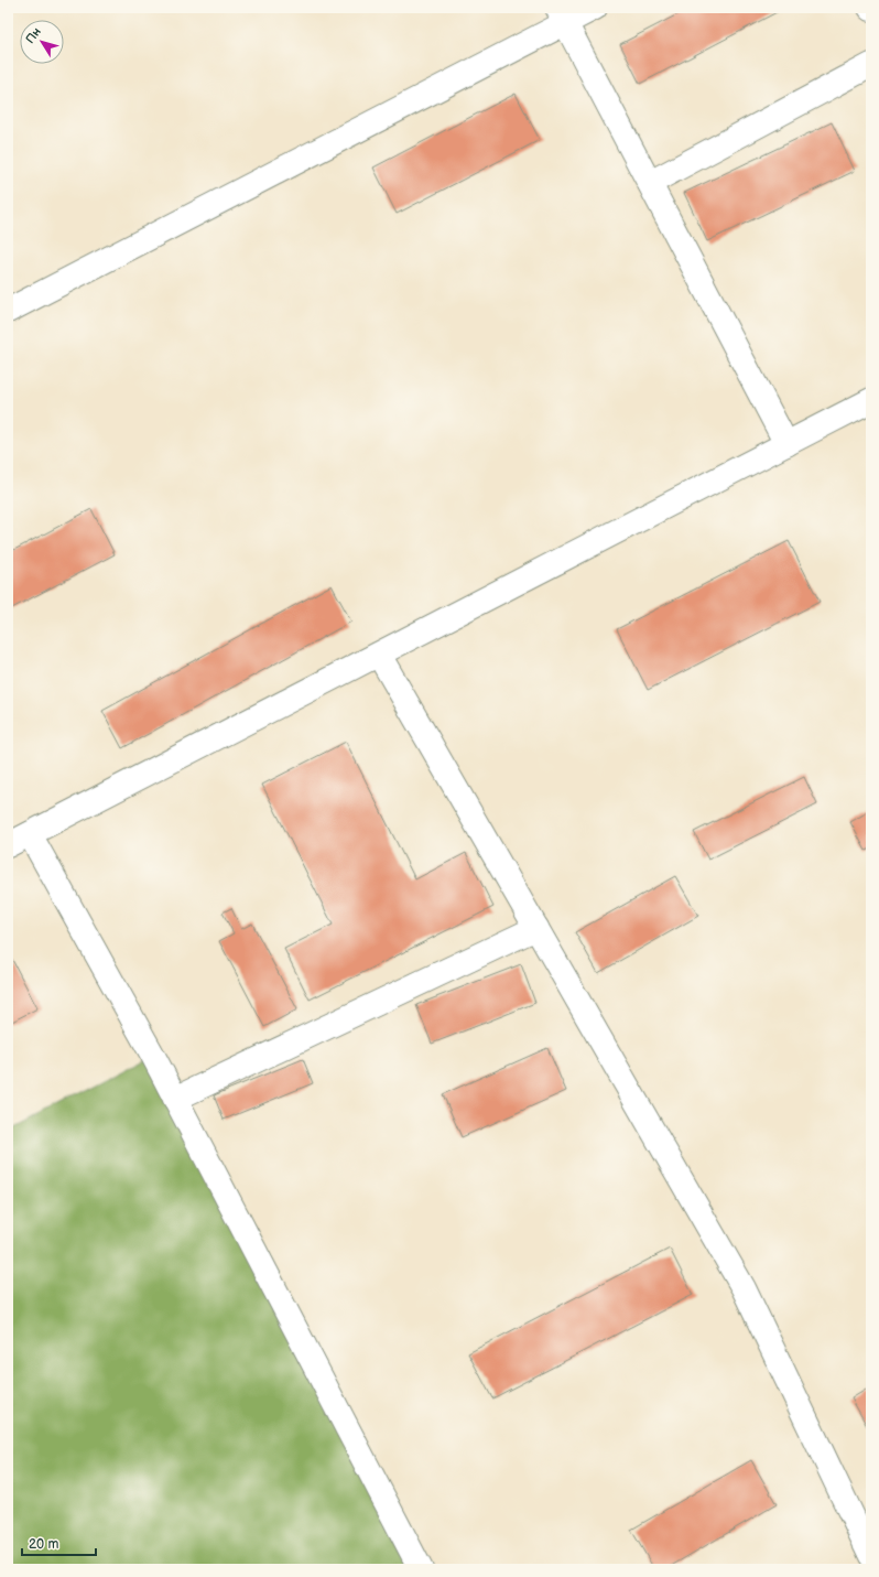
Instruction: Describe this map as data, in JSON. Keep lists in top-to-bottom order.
{
  "scale_bar": "20 m",
  "north": "top left"
}
